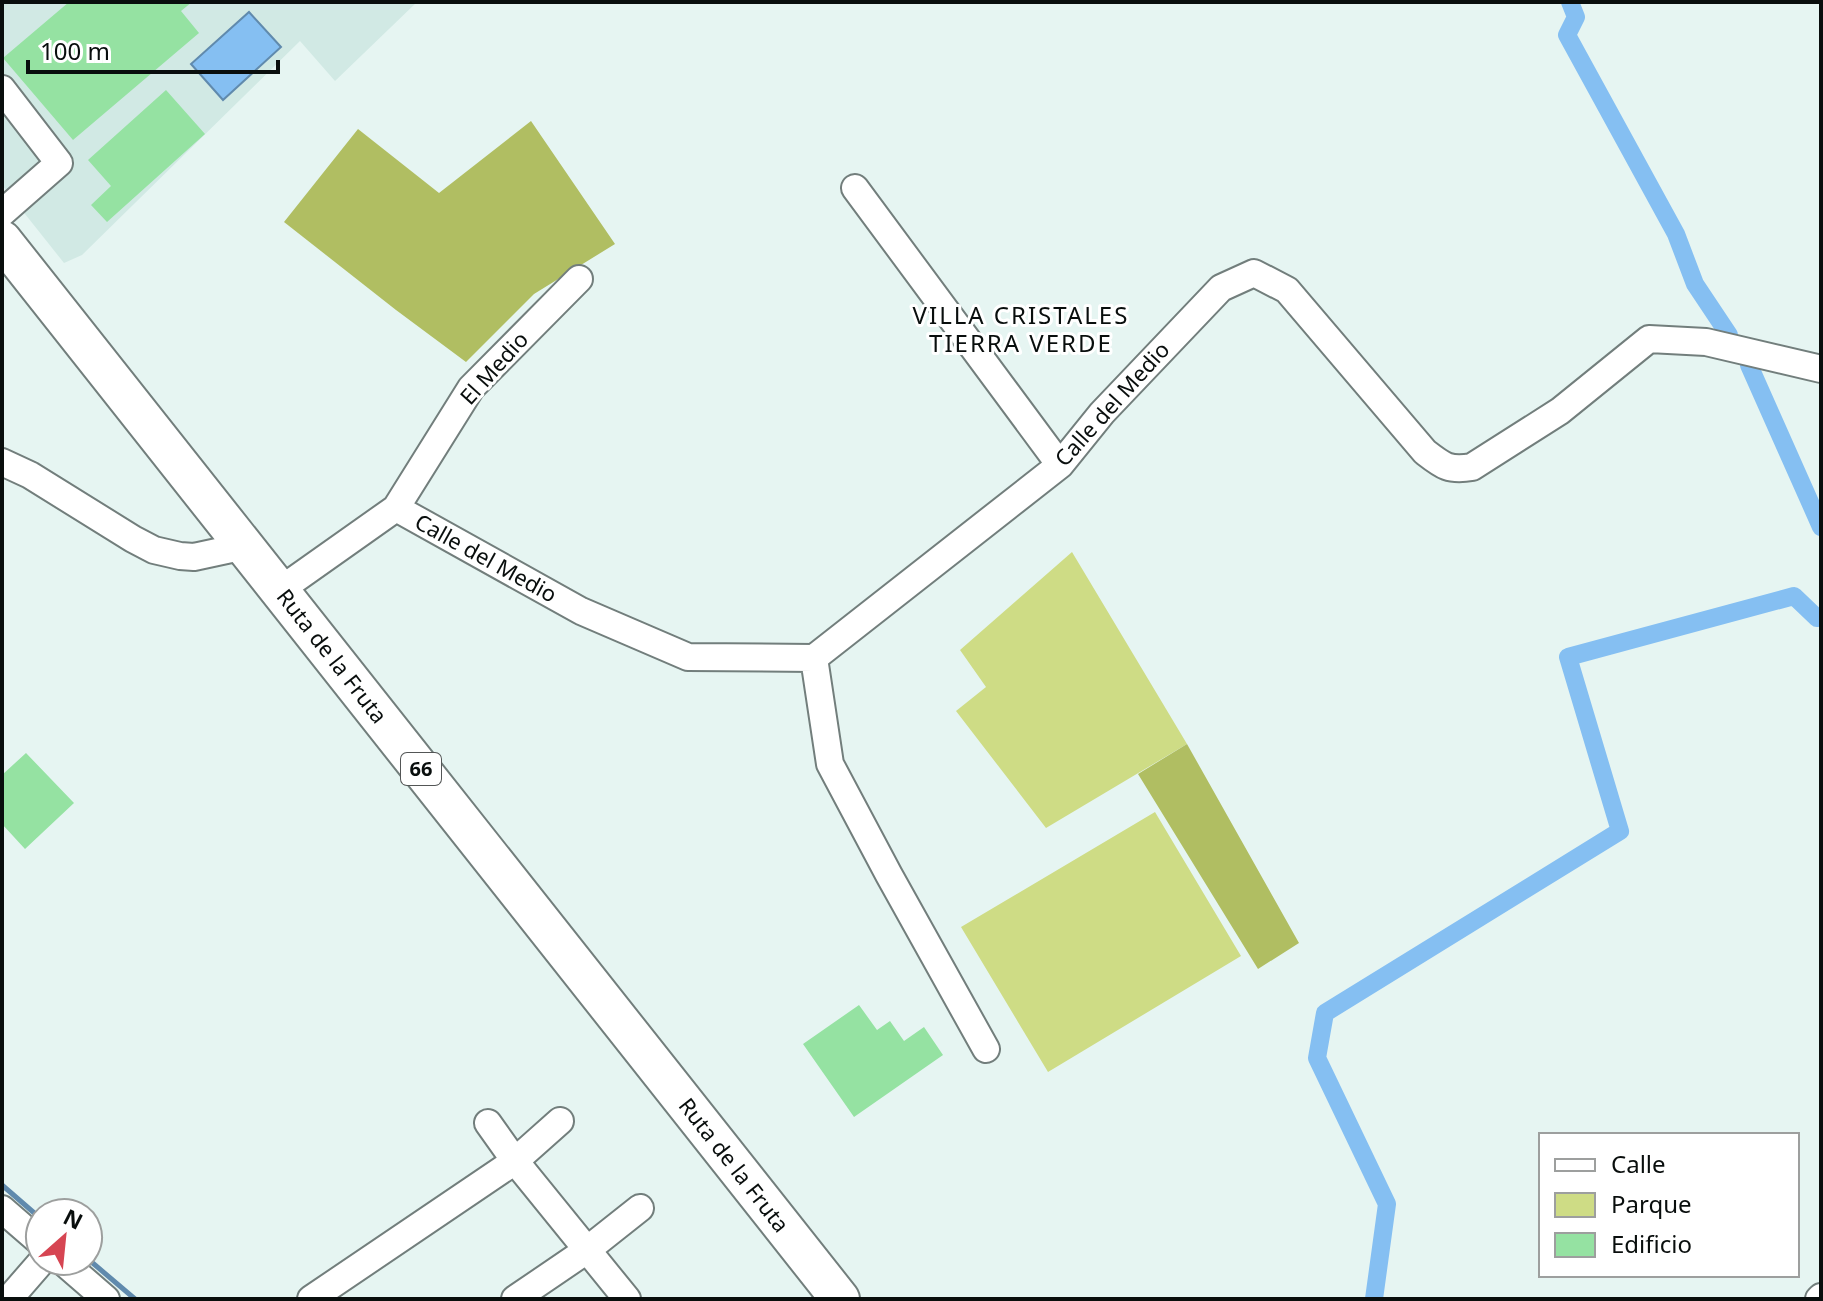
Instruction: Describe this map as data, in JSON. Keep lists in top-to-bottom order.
{
  "streets": {
    "highway": ["Ruta de la Fruta", "66"],
    "street": ["El Medio", "Calle del Medio"]
  },
  "crossings": [
    ["El Medio", "Calle del Medio"],
    ["Calle del Medio", "Ruta de la Fruta"]
  ],
  "districts": ["VILLA CRISTALES TIERRA VERDE"],
  "legend": ["Calle", "Parque", "Edificio"],
  "scale_bar": "100 m",
  "north": "top right"
}
